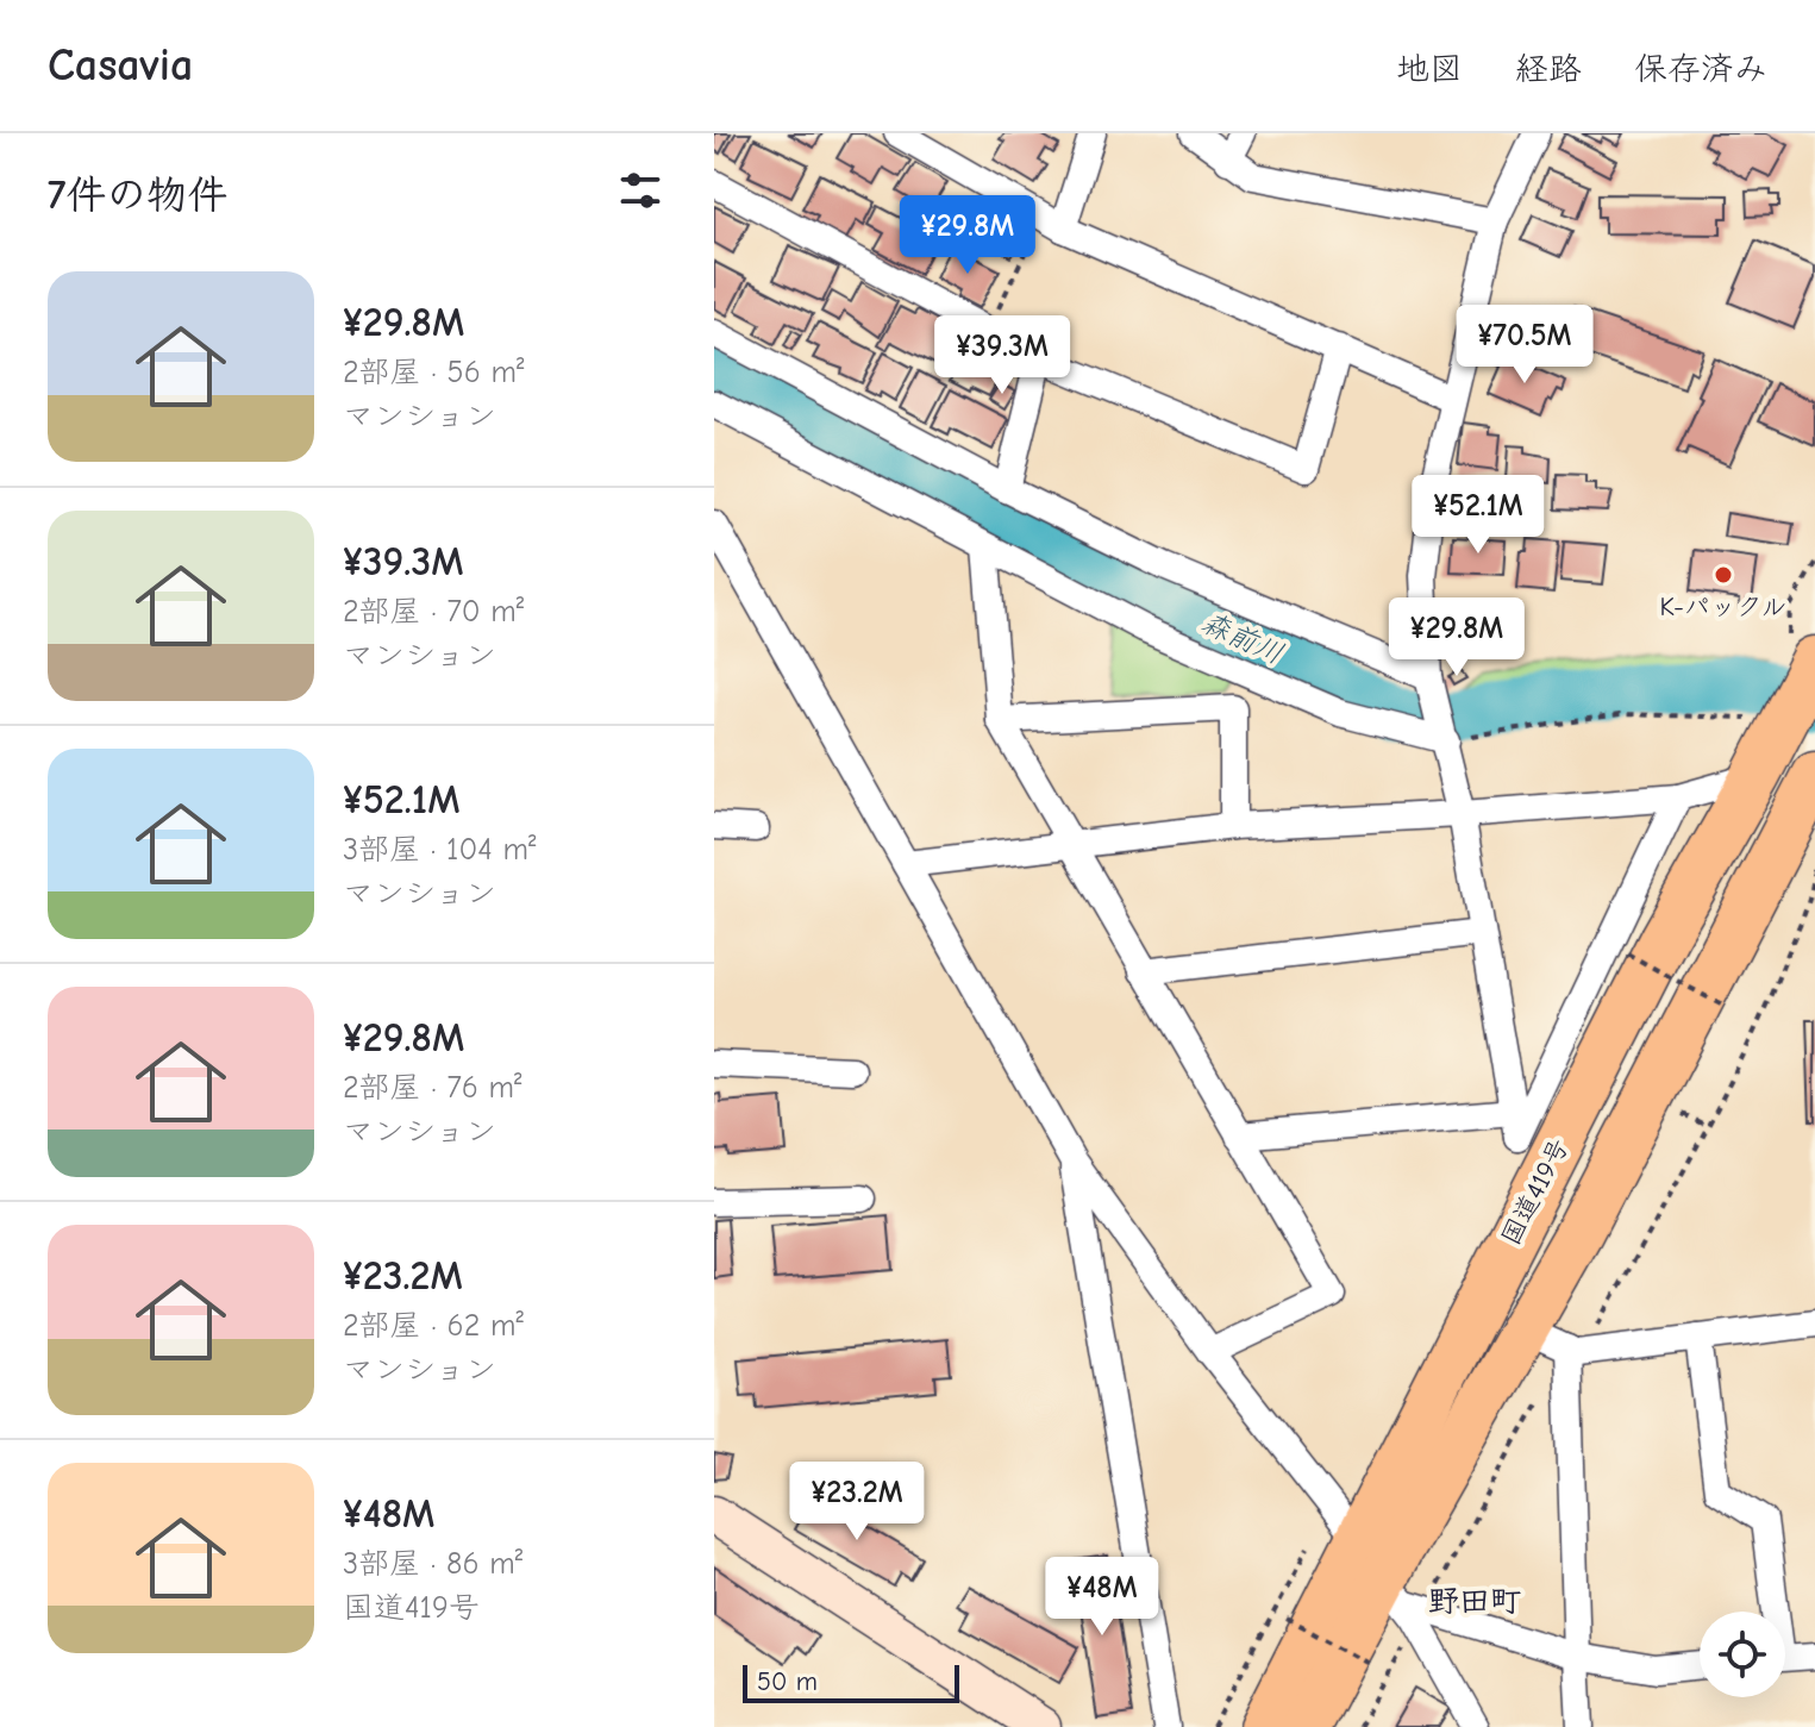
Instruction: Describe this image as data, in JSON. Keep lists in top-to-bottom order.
{
  "streets": {
    "highway": ["国道419号"]
  },
  "districts": ["野田町"],
  "water": ["森前川"],
  "places": ["K-パックル"],
  "scale_bar": "50 m",
  "page": {
    "header": "Casavia",
    "nav": ["地図", "経路", "保存済み"],
    "heading": "7件の物件",
    "price": [
      "¥29.8M",
      "¥70.5M",
      "¥39.3M",
      "¥52.1M",
      "¥29.8M",
      "¥23.2M",
      "¥48M"
    ],
    "list": [
      {
        "name": "¥29.8M",
        "note": "2部屋 · 56 m² · マンション"
      },
      {
        "name": "¥39.3M",
        "note": "2部屋 · 70 m² · マンション"
      },
      {
        "name": "¥52.1M",
        "note": "3部屋 · 104 m² · マンション"
      },
      {
        "name": "¥29.8M",
        "note": "2部屋 · 76 m² · マンション"
      },
      {
        "name": "¥23.2M",
        "note": "2部屋 · 62 m² · マンション"
      },
      {
        "name": "¥48M",
        "note": "3部屋 · 86 m² · 国道419号"
      }
    ],
    "scale": "50 m"
  }
}
